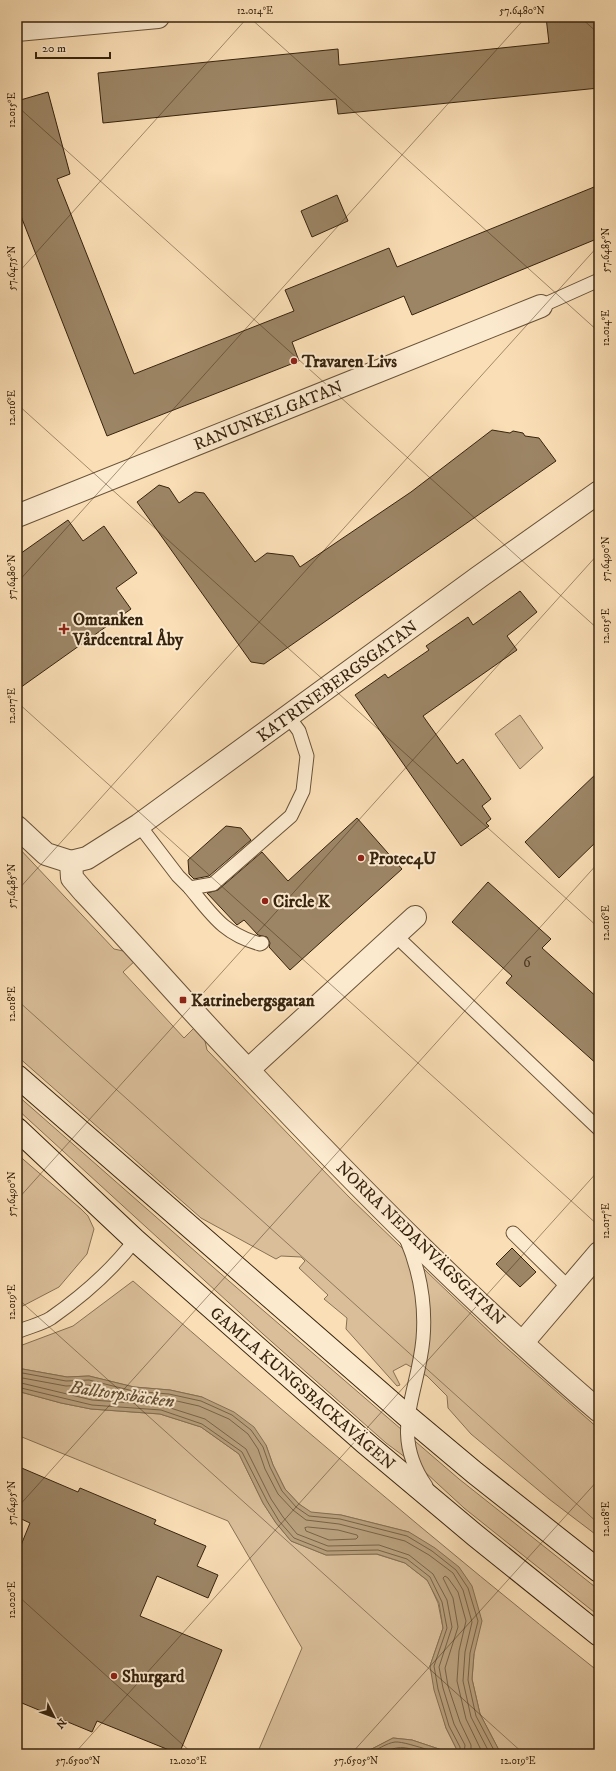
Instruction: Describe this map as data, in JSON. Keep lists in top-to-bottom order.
{
  "streets": {
    "street": [
      "RANUNKELGATAN",
      "KATRINEBERGSGATAN",
      "NORRA NEDANVÄGSGATAN",
      "GAMLA KUNGSBACKAVÄGEN"
    ]
  },
  "crossings": [
    ["KATRINEBERGSGATAN", "NORRA NEDANVÄGSGATAN"]
  ],
  "water": ["Balltorpsbäcken"],
  "places": {
    "other": [
      "Travaren Livs",
      "Protec4U",
      "Circle K",
      "Shurgard"
    ],
    "health": ["Omtanken Vårdcentral Åby"],
    "transit": ["Katrinebergsgatan"]
  },
  "house_numbers": ["6"],
  "scale_bar": "20 m",
  "north": "bottom right",
  "coordinates": [
    "12.014°E",
    "57.6480°N",
    "12.015°E",
    "57.6485°N",
    "57.6475°N",
    "12.016°E",
    "57.6490°N",
    "12.017°E",
    "12.018°E",
    "12.019°E",
    "57.6495°N",
    "12.020°E",
    "57.6500°N",
    "57.6505°N"
  ]
}
